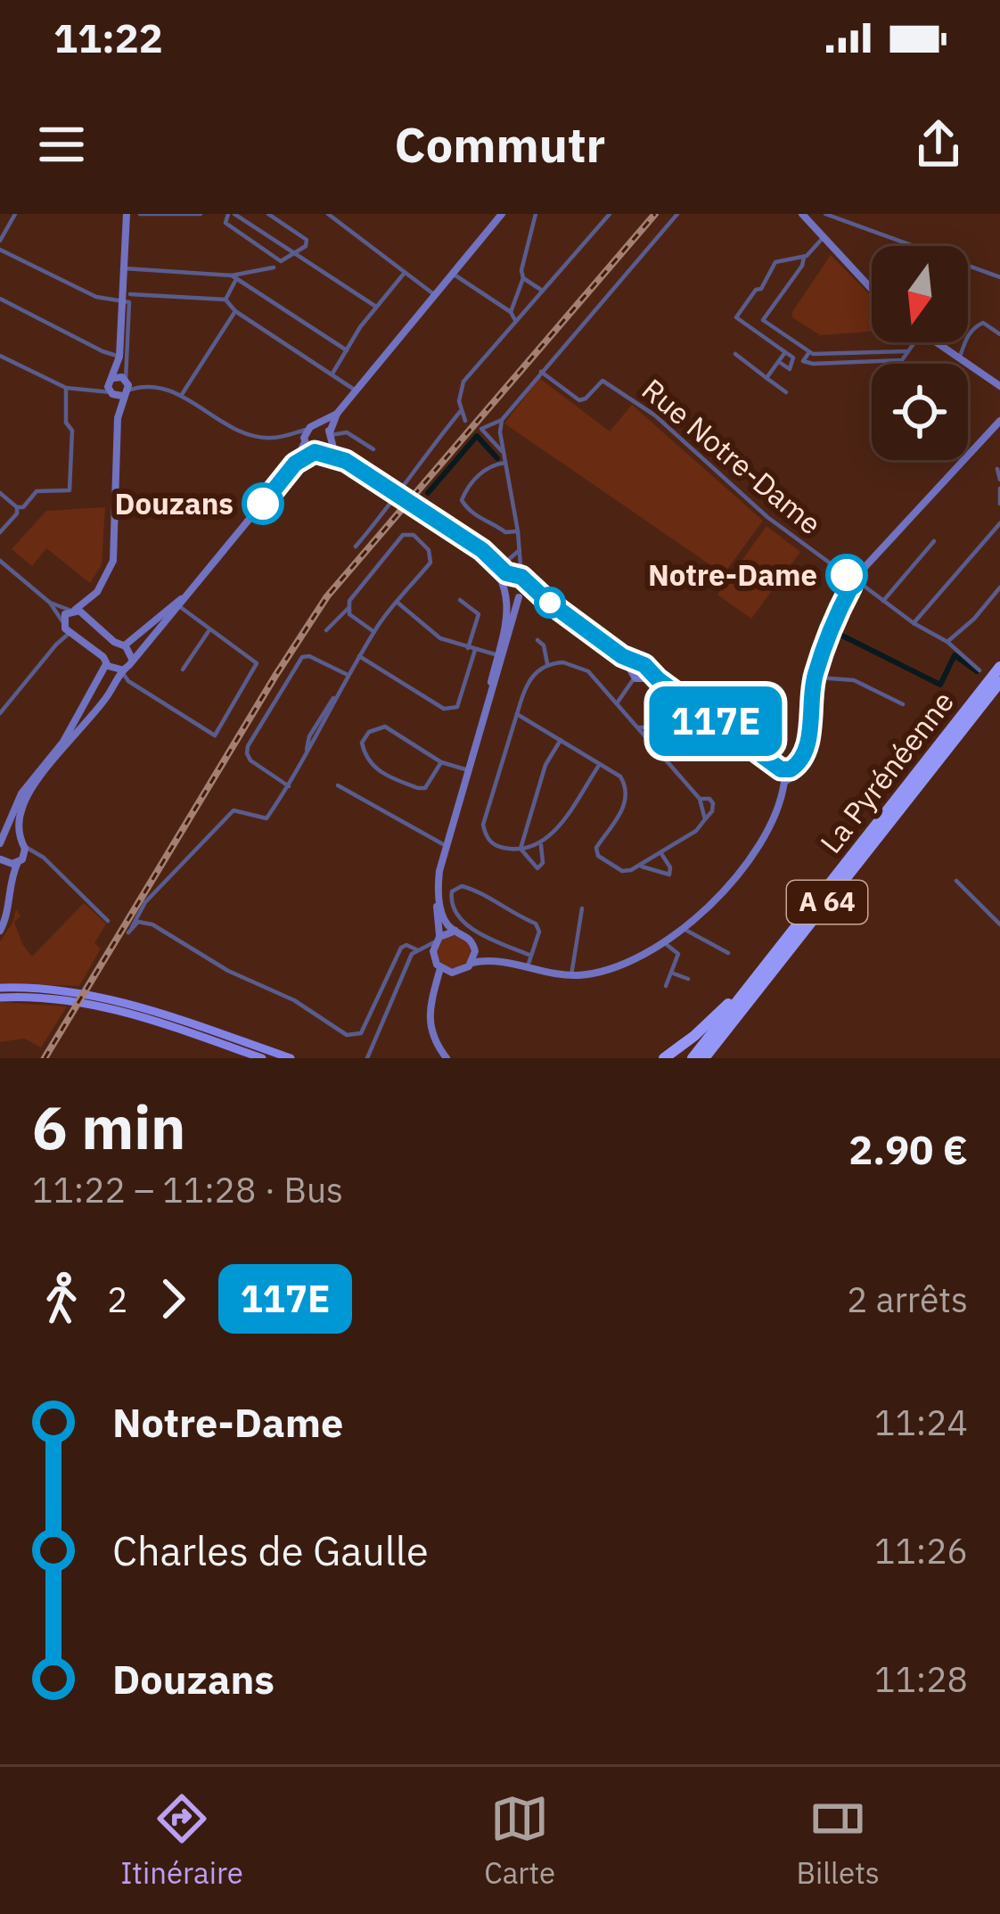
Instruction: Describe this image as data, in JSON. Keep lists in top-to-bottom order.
{
  "streets": {
    "highway": ["La Pyrénéenne", "A 64"],
    "street": ["Rue Notre-Dame"]
  },
  "places": ["Douzans", "Notre-Dame"],
  "lines": ["bus line 117E"],
  "north": "bottom",
  "page": {
    "status": "11:22",
    "header": "Commutr",
    "on_map": "117E",
    "heading": ["6 min", "11:22 – 11:28 · Bus", "2.90 €"],
    "legs": ["2", "117E", "2 arrêts"],
    "list": [
      {
        "name": "Notre-Dame",
        "value": "11:24"
      },
      {
        "name": "Charles de Gaulle",
        "value": "11:26"
      },
      {
        "name": "Douzans",
        "value": "11:28"
      }
    ],
    "tabs": ["Itinéraire", "Carte", "Billets"]
  }
}
